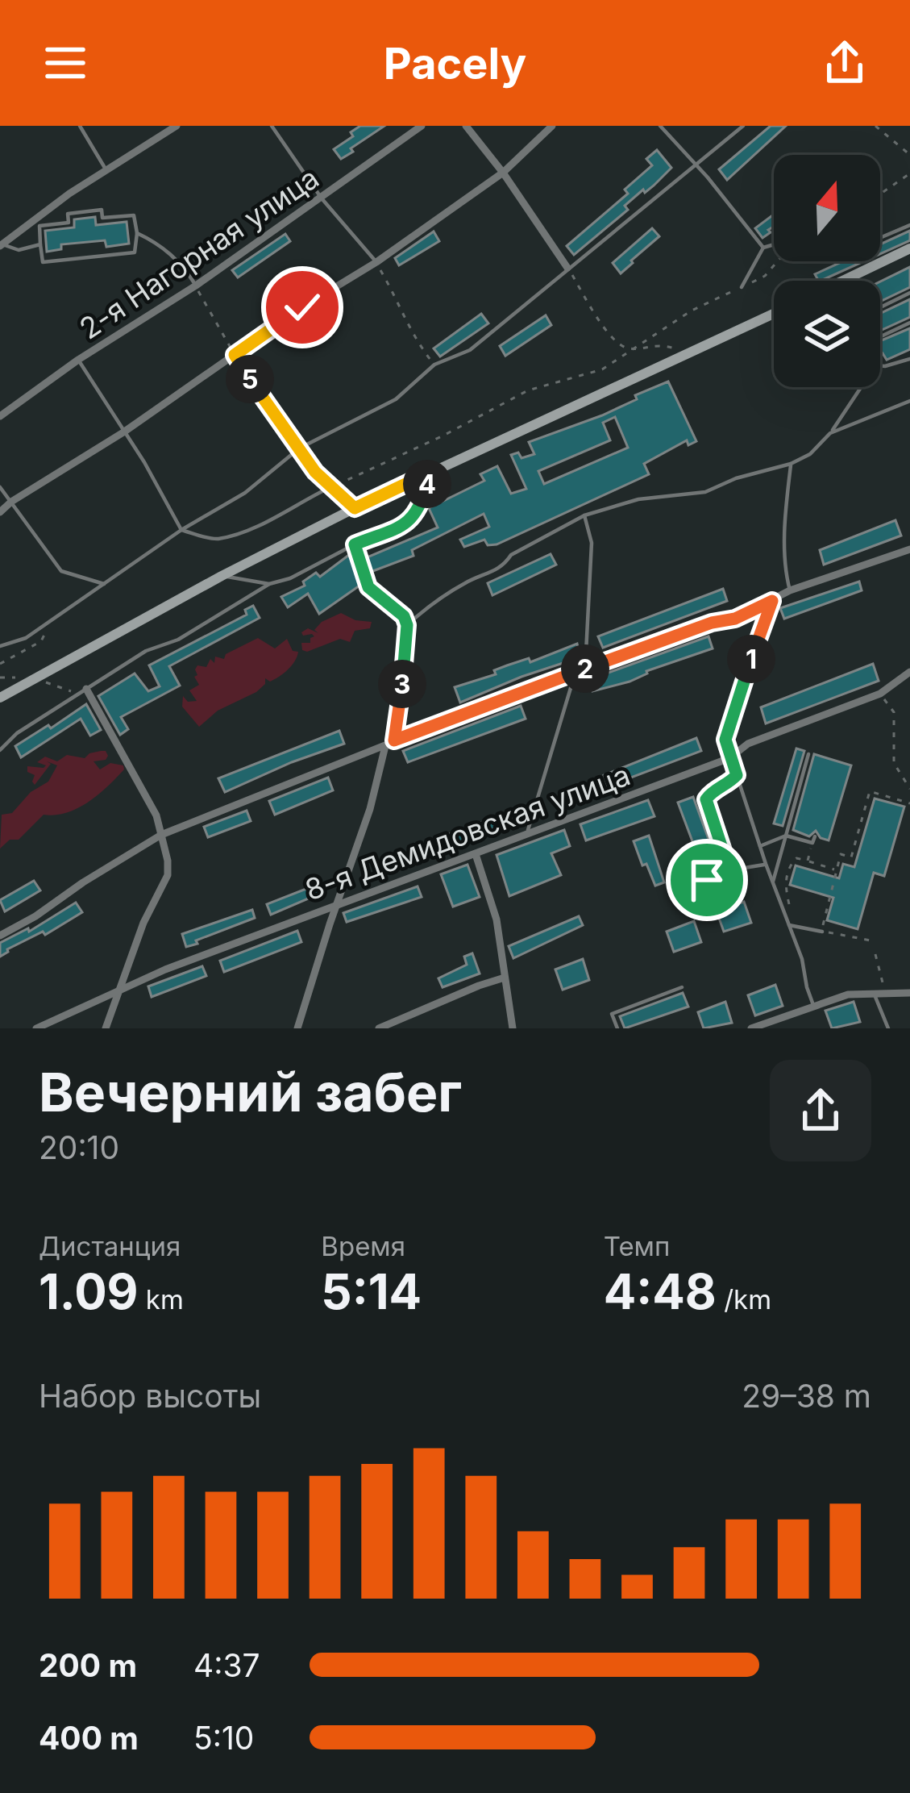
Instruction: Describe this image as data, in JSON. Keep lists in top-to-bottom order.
{
  "streets": {
    "street": ["2-я Нагорная улица", "8-я Демидовская улица"]
  },
  "north": "top",
  "page": {
    "header": "Pacely",
    "pins": [
      "5",
      "4",
      "1",
      "2",
      "3"
    ],
    "heading": ["Вечерний забег", "20:10"],
    "stats": [
      ["Дистанция", "1.09 km"],
      ["Время", "5:14"],
      ["Темп", "4:48 /km"]
    ],
    "chart": ["Набор высоты", "29–38 m"],
    "list": [
      {
        "name": "200 m",
        "note": "4:37"
      },
      {
        "name": "400 m",
        "note": "5:10"
      }
    ]
  }
}
